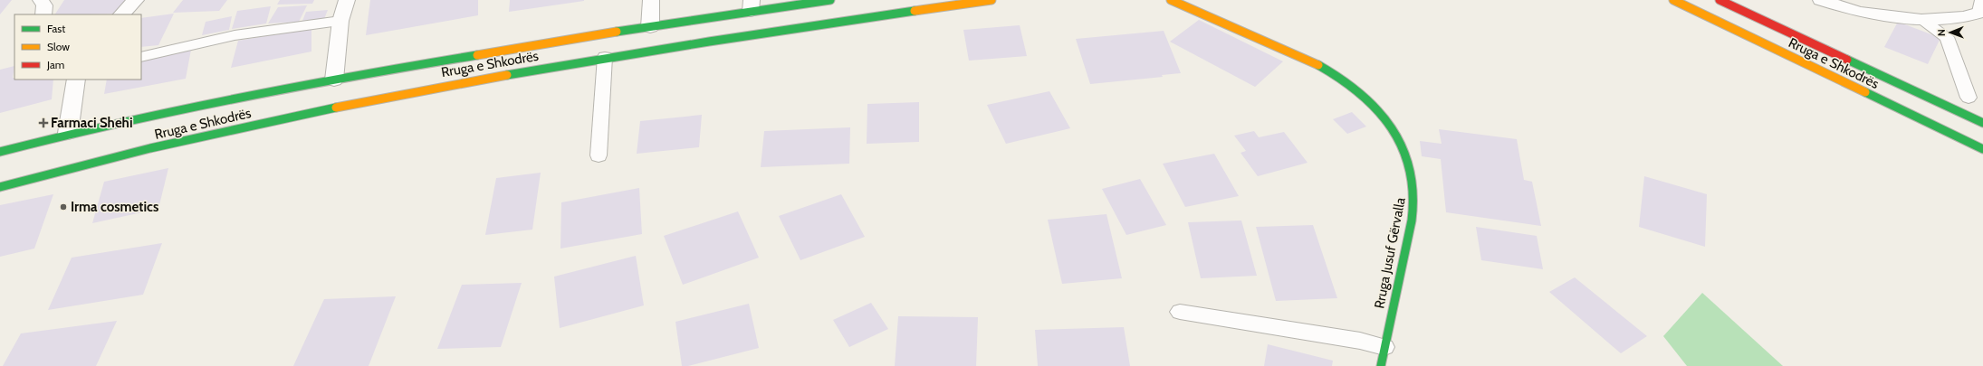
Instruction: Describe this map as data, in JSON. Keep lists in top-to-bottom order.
{
  "streets": {
    "main road": ["Rruga e Shkodrës", "Rruga Jusuf Gërvalla"]
  },
  "places": {
    "health": ["Farmaci Shehi"],
    "other": ["Irma cosmetics"]
  },
  "legend": ["Fast", "Slow", "Jam"],
  "north": "left"
}
